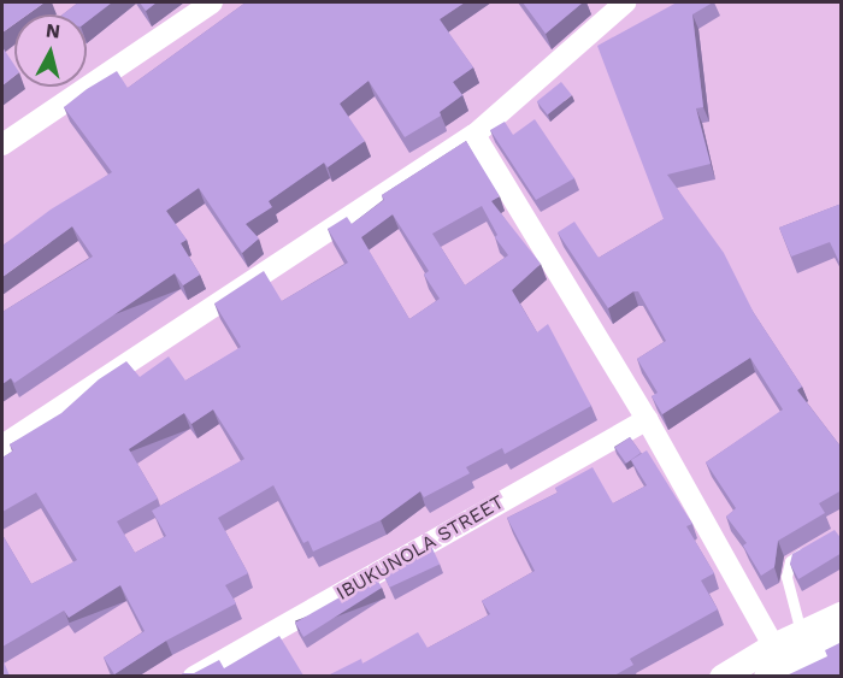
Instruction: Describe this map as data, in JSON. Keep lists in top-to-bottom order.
{
  "streets": {
    "street": ["IBUKUNOLA STREET"]
  },
  "north": "top"
}
